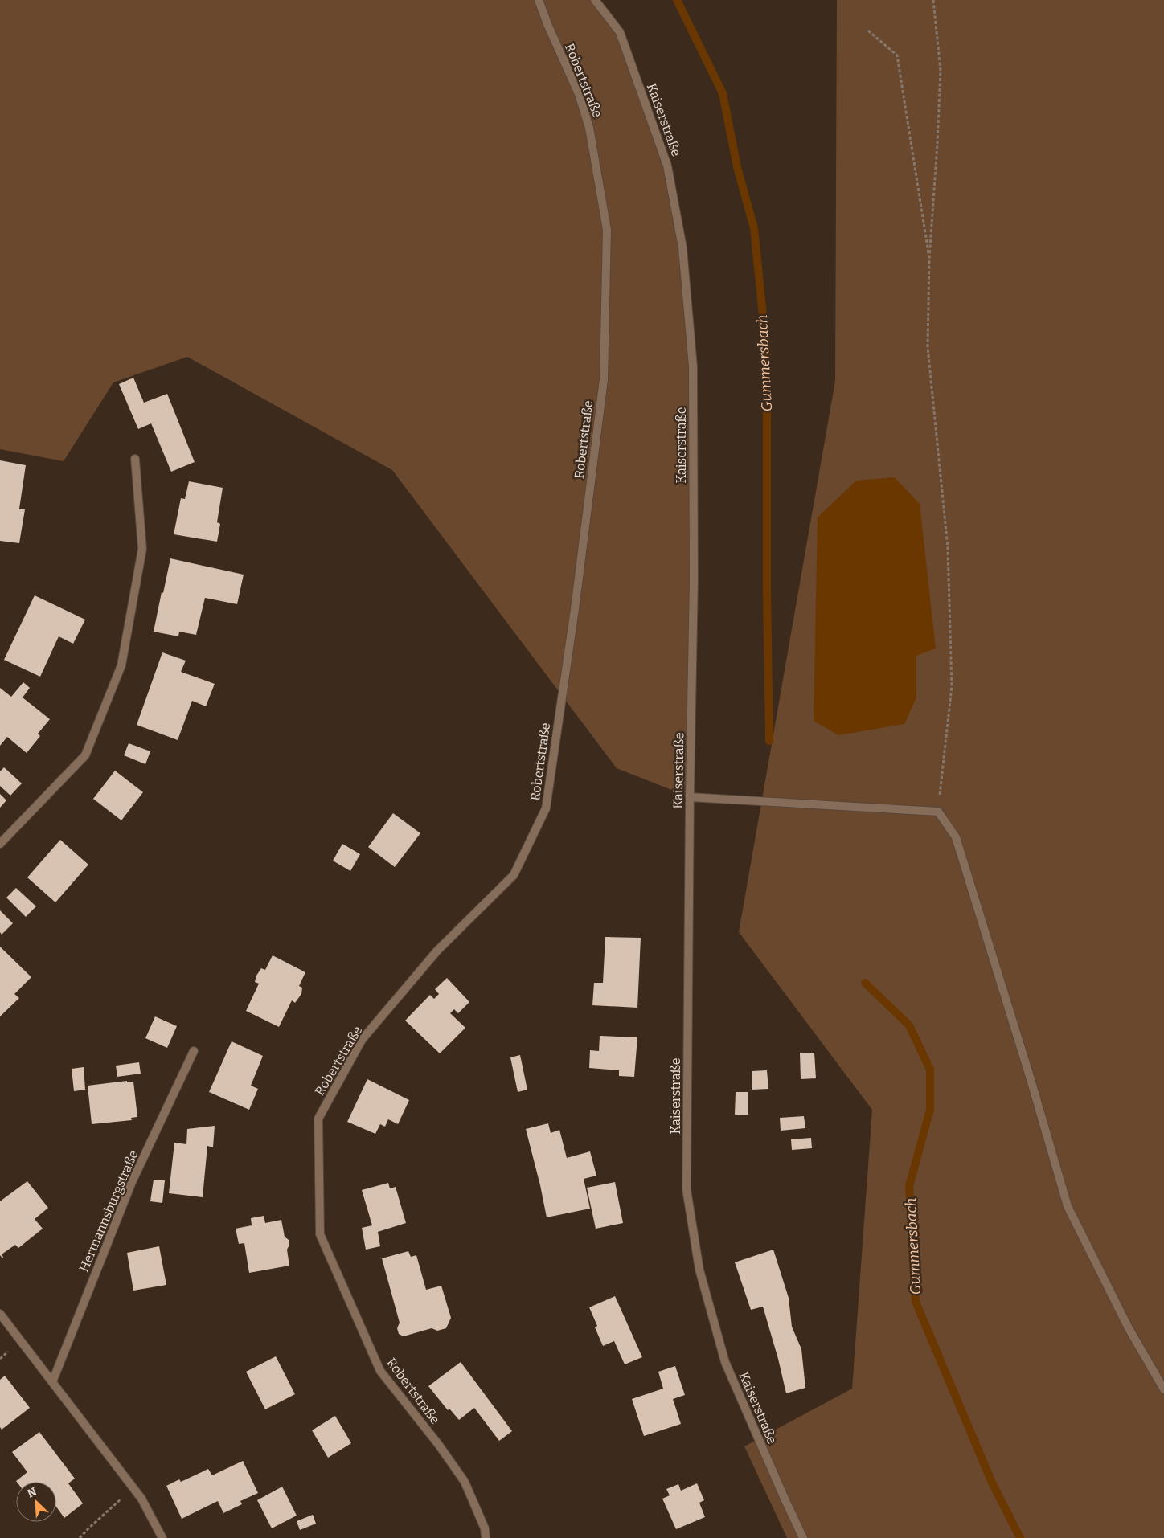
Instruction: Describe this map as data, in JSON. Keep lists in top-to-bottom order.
{
  "streets": {
    "street": ["Robertstraße", "Kaiserstraße", "Hermannsburgstraße"]
  },
  "water": ["Gummersbach"],
  "north": "top left"
}
